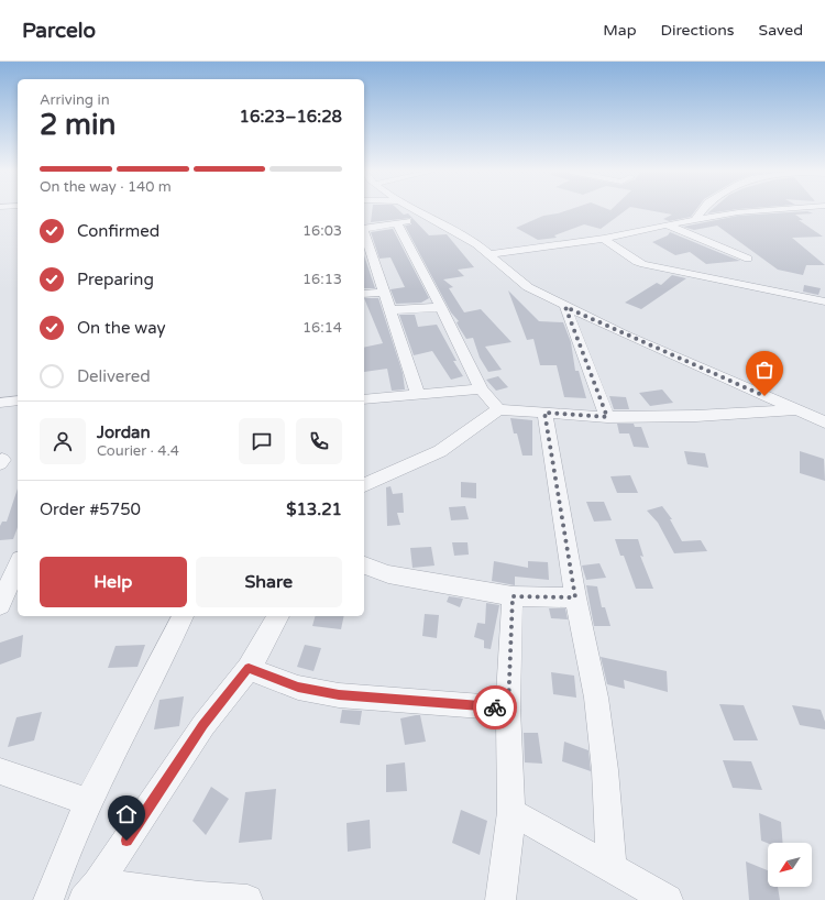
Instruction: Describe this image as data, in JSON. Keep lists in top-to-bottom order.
{
  "north": "bottom left",
  "page": {
    "header": "Parcelo",
    "nav": ["Map", "Directions", "Saved"],
    "heading": ["2 min", "Arriving in", "16:23–16:28"],
    "panel": [
      "Jordan",
      "Courier · 4.4",
      "Order #5750",
      "$13.21"
    ],
    "bar": "On the way · 140 m",
    "list": [
      ["Confirmed", "16:03"],
      ["Preparing", "16:13"],
      ["On the way", "16:14"],
      "Delivered"
    ],
    "buttons": ["Help", "Share"]
  }
}
